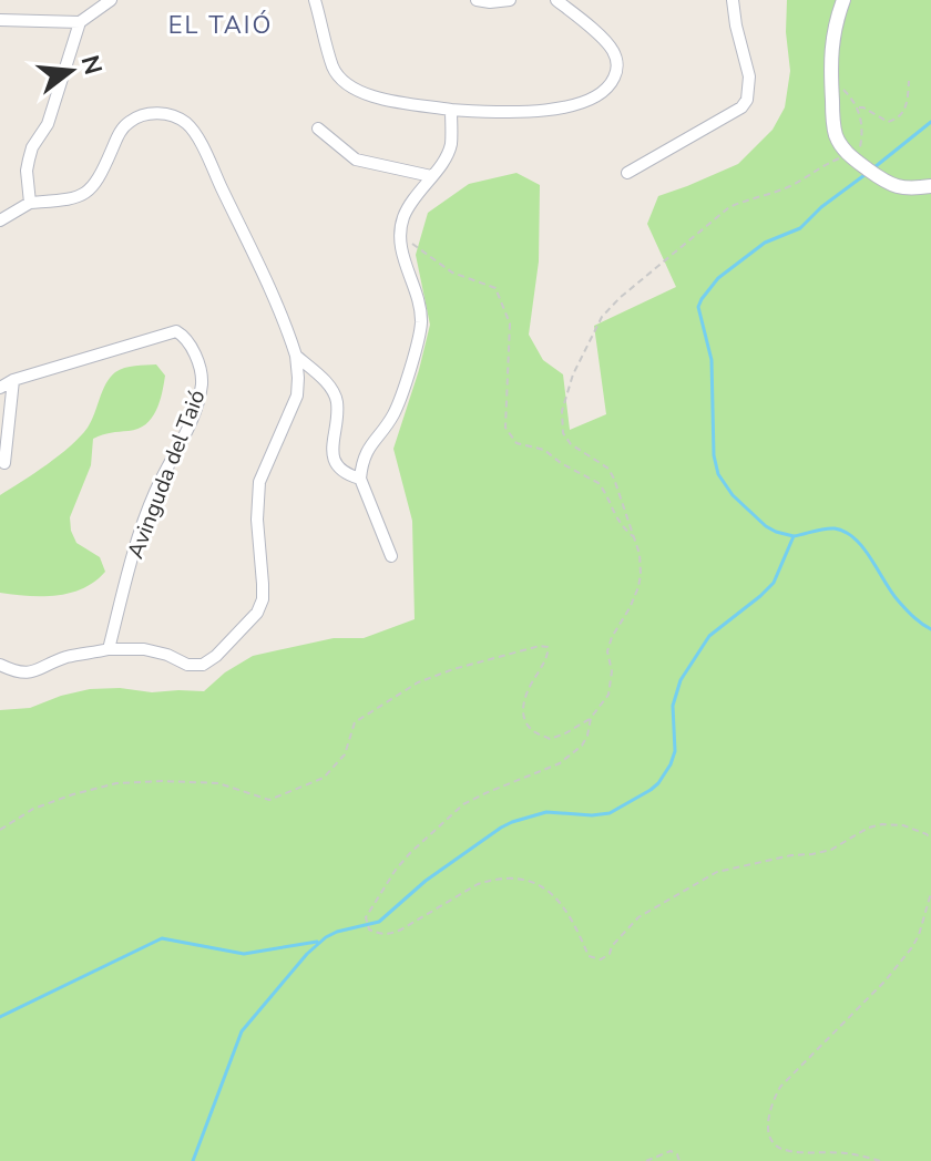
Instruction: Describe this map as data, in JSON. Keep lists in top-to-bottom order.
{
  "streets": {
    "street": ["Avinguda del Taió"]
  },
  "districts": ["EL TAIÓ"],
  "north": "right"
}
